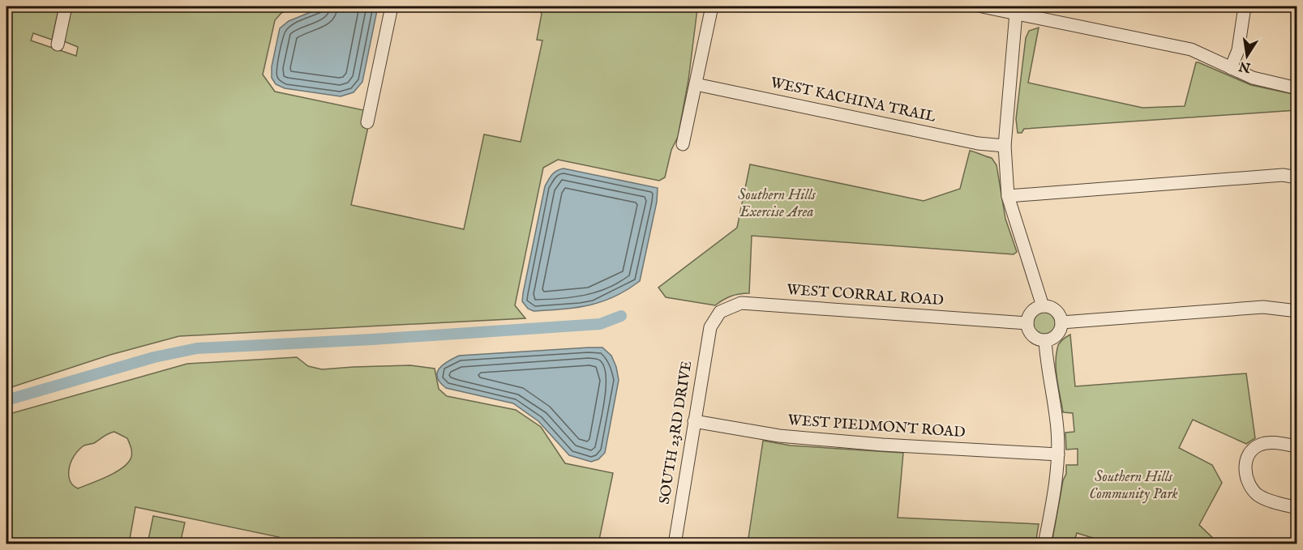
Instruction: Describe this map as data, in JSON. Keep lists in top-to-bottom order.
{
  "streets": {
    "street": [
      "WEST KACHINA TRAIL",
      "WEST CORRAL ROAD",
      "WEST PIEDMONT ROAD",
      "SOUTH 23RD DRIVE"
    ]
  },
  "crossings": [
    ["WEST CORRAL ROAD", "SOUTH 23RD DRIVE"],
    ["WEST PIEDMONT ROAD", "SOUTH 23RD DRIVE"]
  ],
  "parks": ["Southern Hills Exercise Area", "Southern Hills Community Park"],
  "north": "bottom"
}
